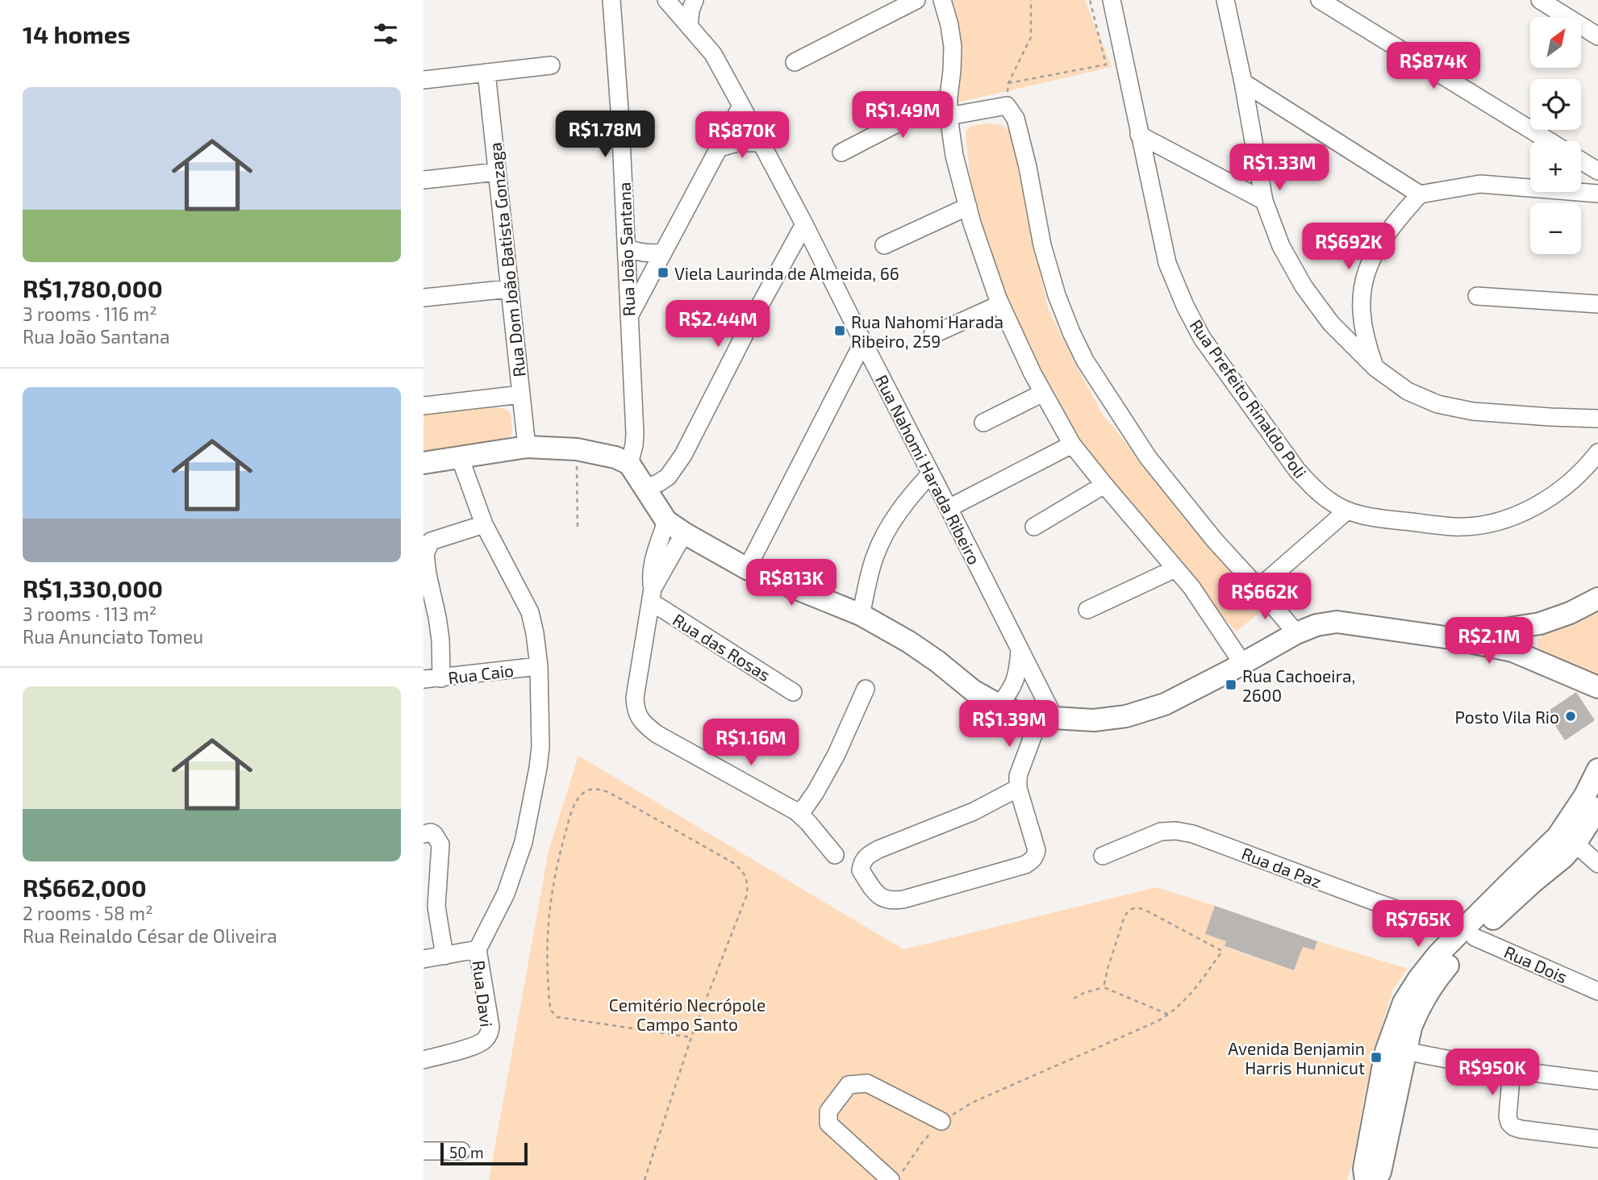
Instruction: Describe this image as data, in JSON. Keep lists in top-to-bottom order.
{
  "streets": {
    "street": [
      "Rua João Santana",
      "Rua Dom João Batista Gonzaga",
      "Rua Prefeito Rinaldo Poli",
      "Rua Nahomi Harada Ribeiro",
      "Rua das Rosas",
      "Rua Caio",
      "Rua da Paz",
      "Rua Dois",
      "Rua Davi"
    ]
  },
  "crossings": [
    ["Rua da Paz", "Rua Dois"]
  ],
  "parks": ["Cemitério Necrópole Campo Santo"],
  "places": {
    "transit": [
      "Viela Laurinda de Almeida, 66",
      "Rua Nahomi Harada Ribeiro, 259",
      "Rua Cachoeira, 2600",
      "Avenida Benjamin Harris Hunnicut"
    ],
    "other": ["Posto Vila Rio"]
  },
  "scale_bar": "50 m",
  "north": "top right",
  "page": {
    "heading": "14 homes",
    "map_buttons": ["+", "−"],
    "price": [
      "R$874K",
      "R$1.49M",
      "R$1.78M",
      "R$870K",
      "R$1.33M",
      "R$692K",
      "R$2.44M",
      "R$813K",
      "R$662K",
      "R$2.1M",
      "R$1.39M",
      "R$1.16M",
      "R$765K",
      "R$950K"
    ],
    "list": [
      {
        "name": "R$1,780,000",
        "note": "3 rooms · 116 m² · Rua João Santana"
      },
      {
        "name": "R$1,330,000",
        "note": "3 rooms · 113 m² · Rua Anunciato Tomeu"
      },
      {
        "name": "R$662,000",
        "note": "2 rooms · 58 m² · Rua Reinaldo César de Oliveira"
      }
    ],
    "scale": "50 m"
  }
}
